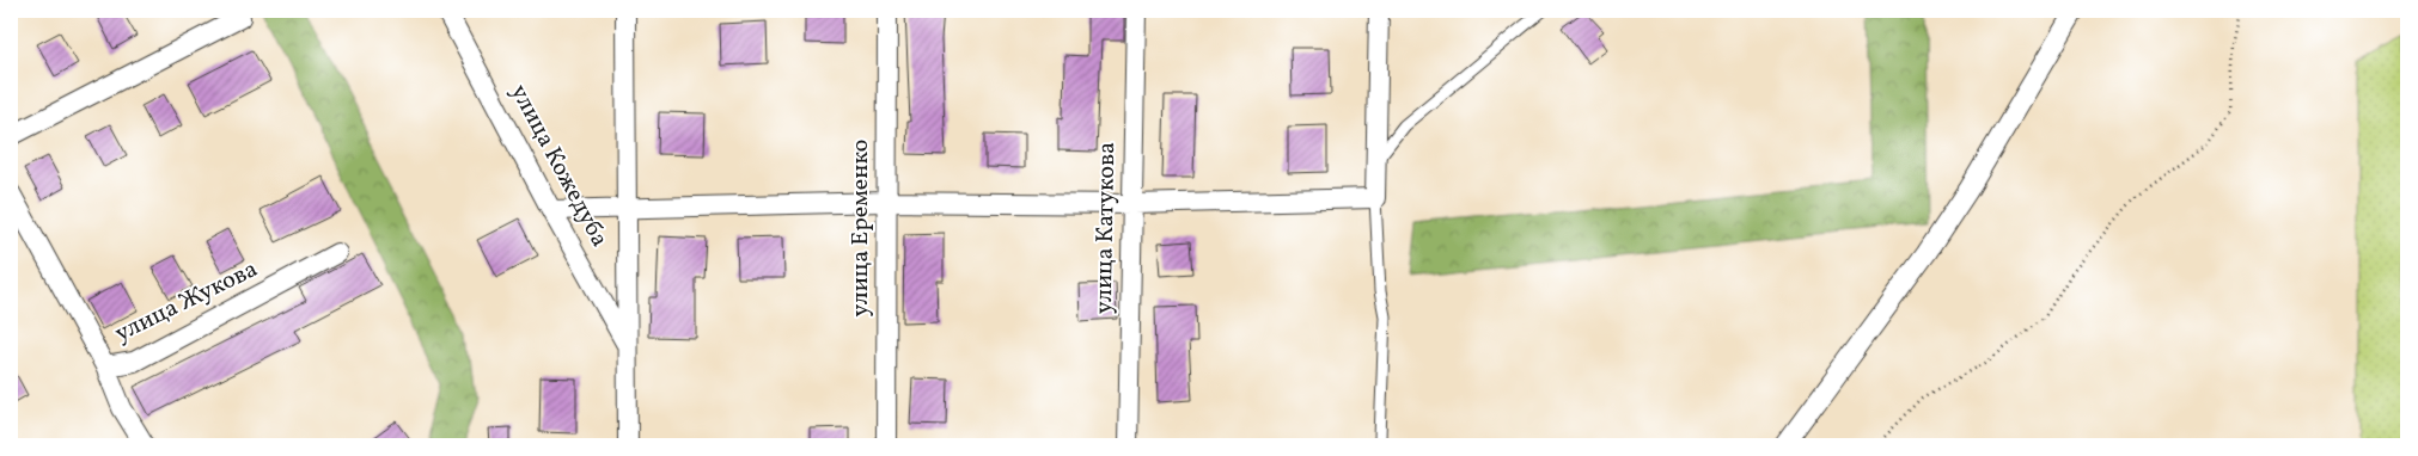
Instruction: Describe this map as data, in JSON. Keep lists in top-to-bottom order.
{
  "streets": {
    "street": [
      "улица Кожедуба",
      "улица Еременко",
      "улица Катукова",
      "улица Жукова"
    ]
  }
}
